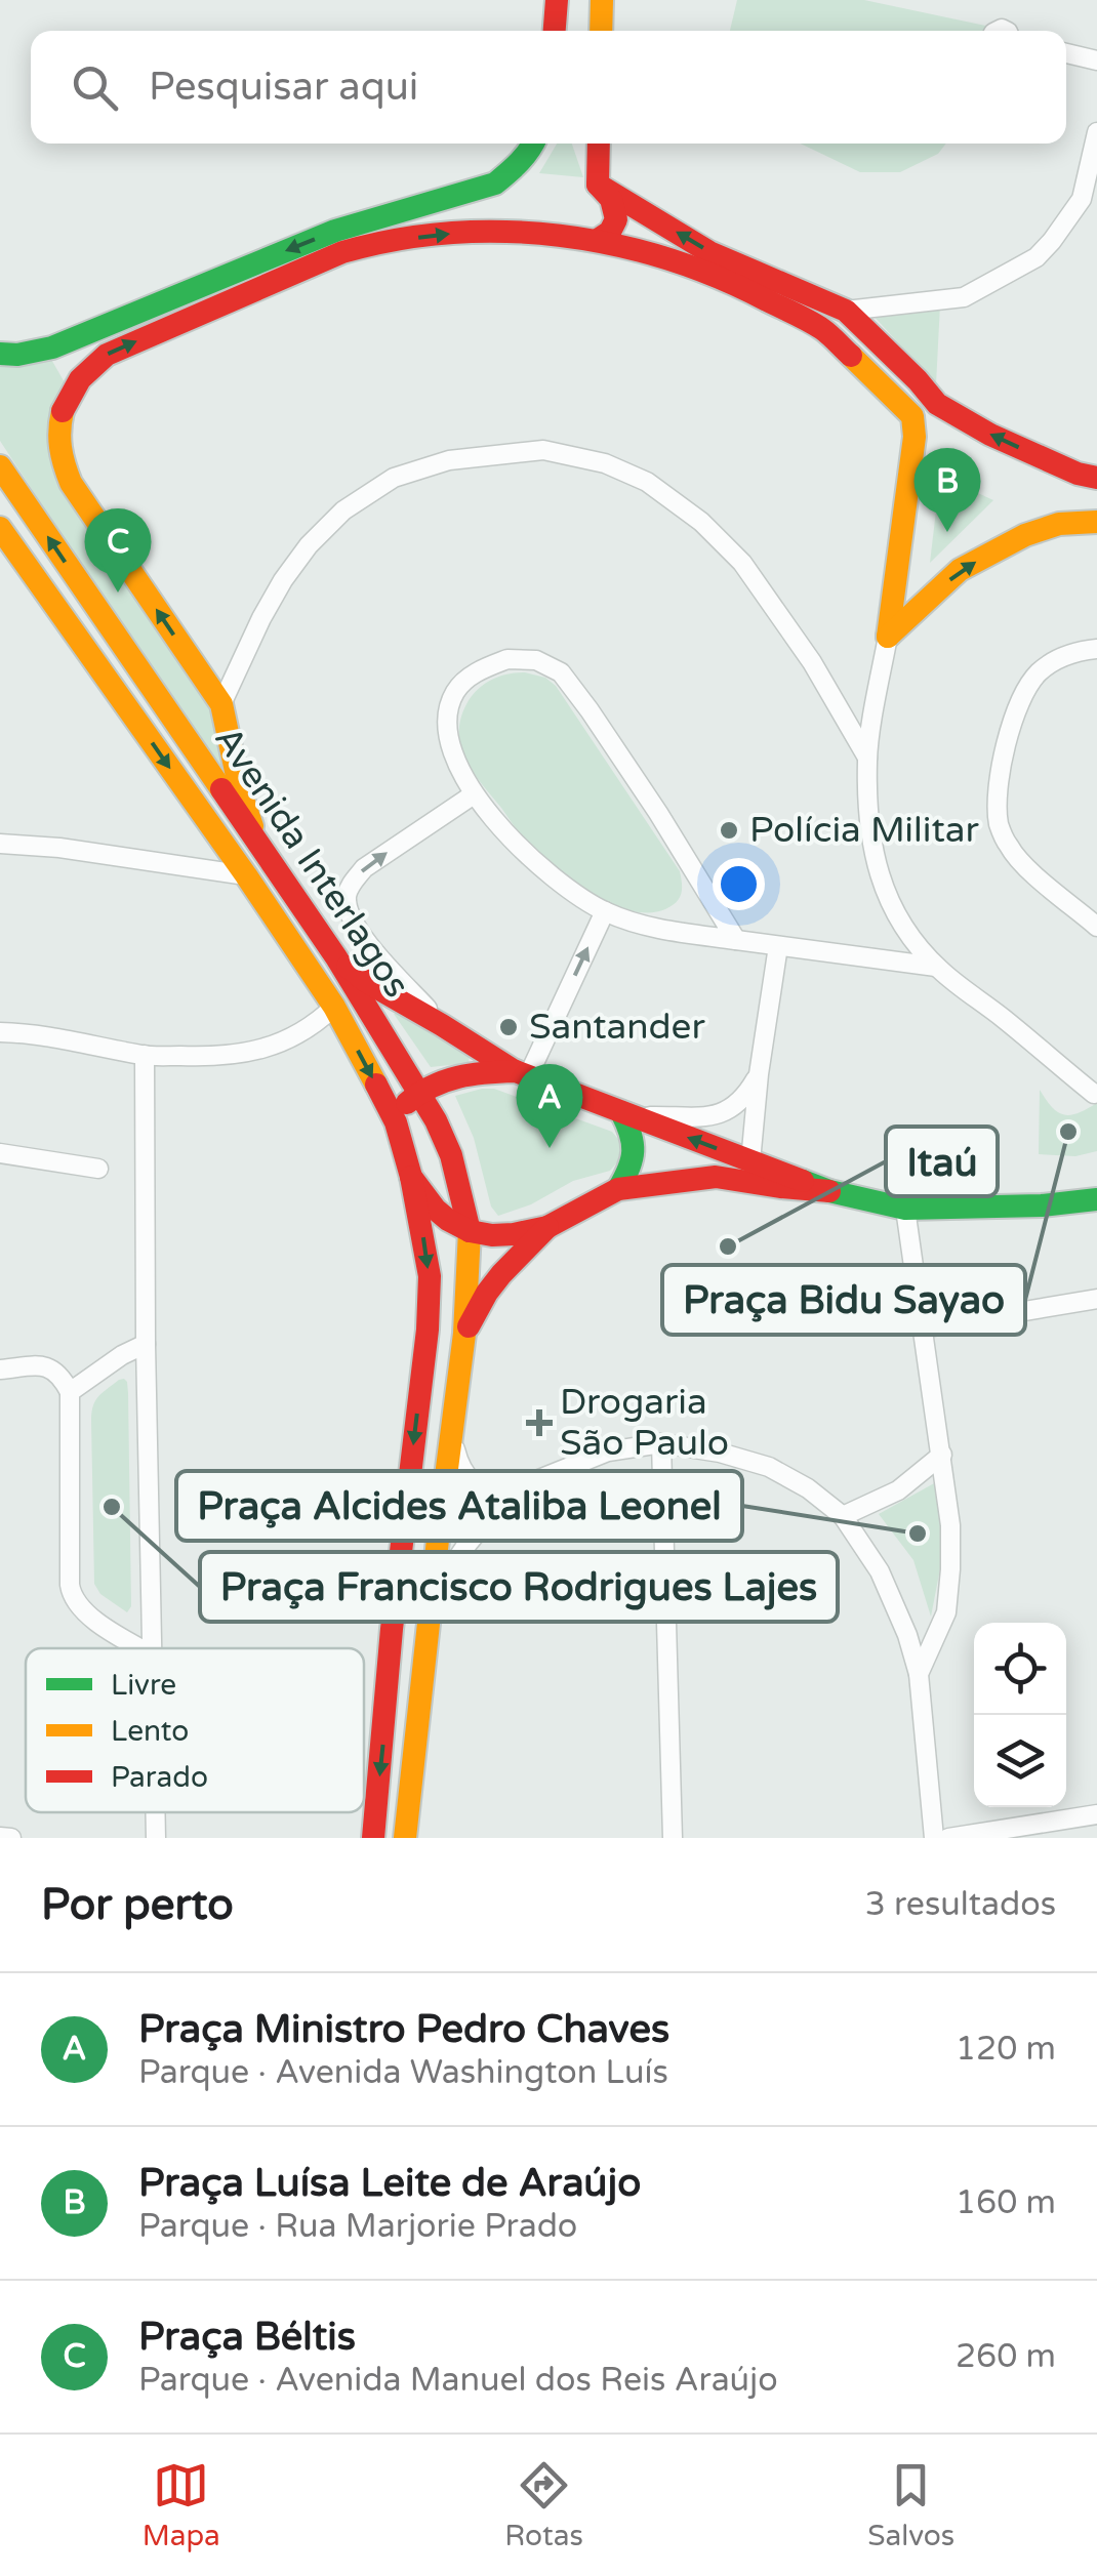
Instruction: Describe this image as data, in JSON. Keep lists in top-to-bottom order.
{
  "streets": {
    "main road": ["Avenida Interlagos"]
  },
  "places": {
    "other": [
      "Polícia Militar",
      "Santander",
      "Praça Bidu Sayao",
      "Itaú",
      "Praça Francisco Rodrigues Lajes",
      "Praça Alcides Ataliba Leonel"
    ],
    "health": ["Drogaria São Paulo"]
  },
  "legend": ["Livre", "Lento", "Parado"],
  "page": {
    "search": "Pesquisar aqui",
    "pins": ["B", "C", "A"],
    "heading": ["Por perto", "3 resultados"],
    "list": [
      {
        "mark": "A",
        "name": "Praça Ministro Pedro Chaves",
        "note": "Parque · Avenida Washington Luís",
        "value": "120 m"
      },
      {
        "mark": "B",
        "name": "Praça Luísa Leite de Araújo",
        "note": "Parque · Rua Marjorie Prado",
        "value": "160 m"
      },
      {
        "mark": "C",
        "name": "Praça Béltis",
        "note": "Parque · Avenida Manuel dos Reis Araújo",
        "value": "260 m"
      }
    ],
    "nav": ["Mapa", "Rotas", "Salvos"]
  }
}
